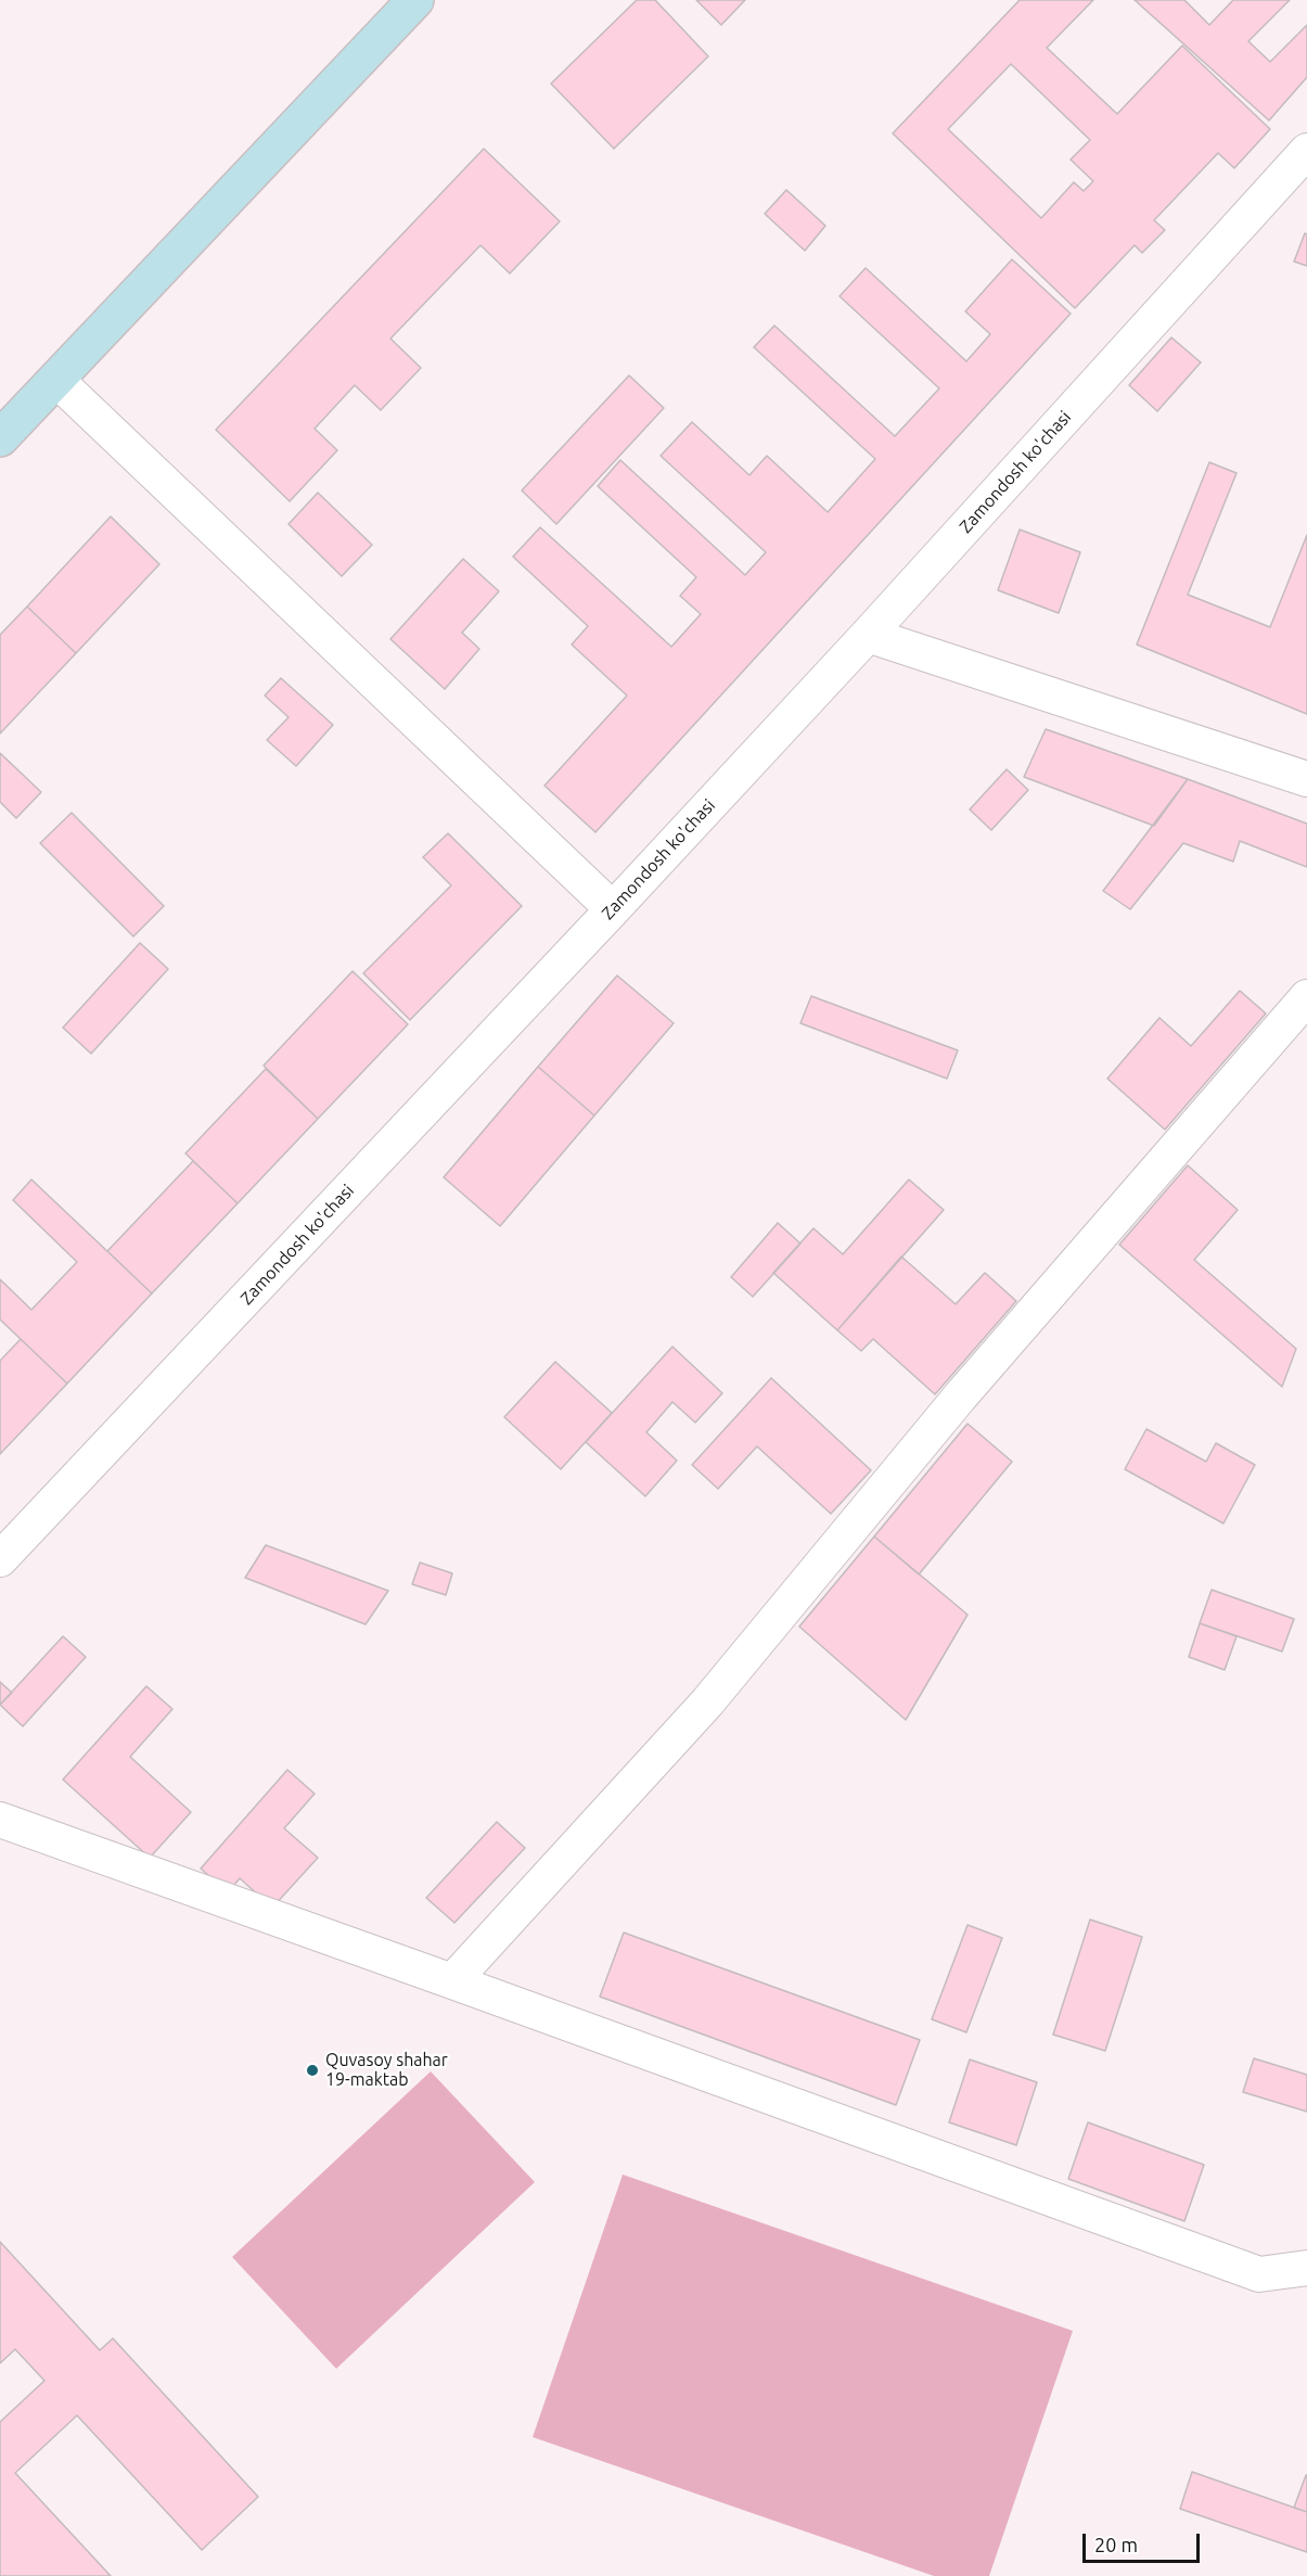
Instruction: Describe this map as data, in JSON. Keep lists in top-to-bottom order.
{
  "streets": {
    "street": ["Zamondosh ko'chasi"]
  },
  "places": ["Quvasoy shahar 19-maktab"],
  "scale_bar": "20 m"
}
